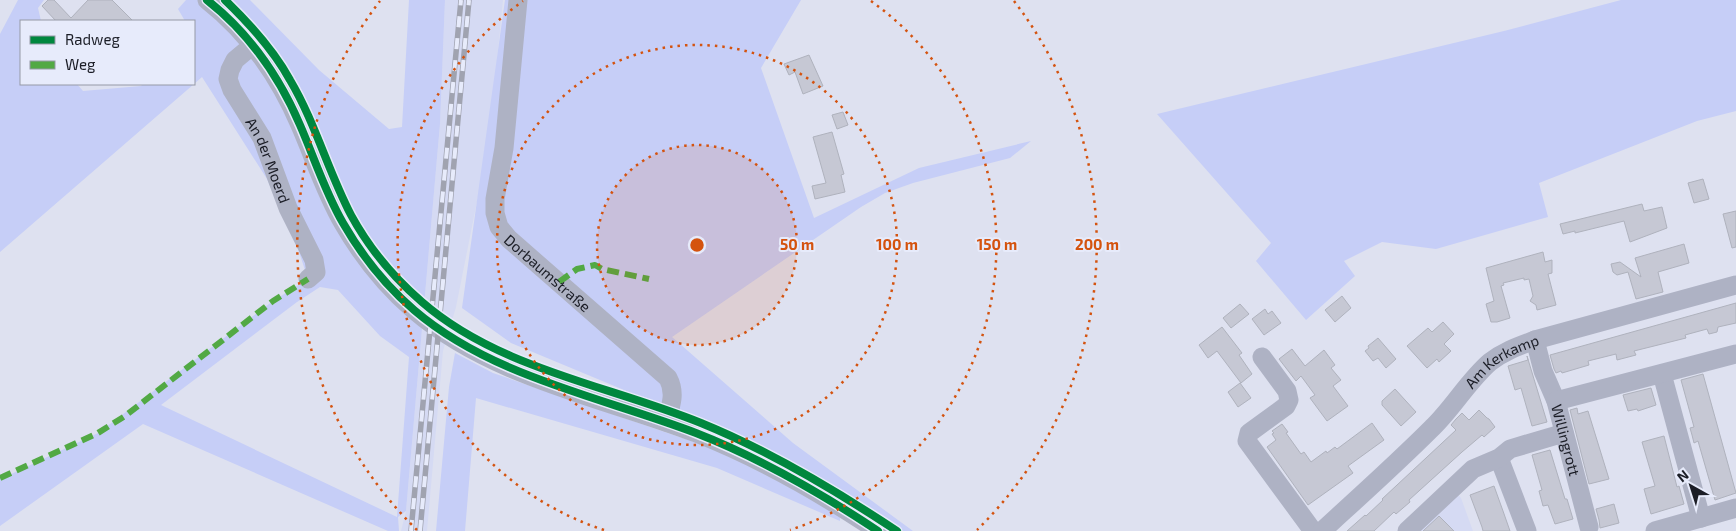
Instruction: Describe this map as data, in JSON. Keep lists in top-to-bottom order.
{
  "streets": {
    "street": [
      "An der Moerd",
      "Dorbaumstraße",
      "Am Kerkamp",
      "Willingrott"
    ]
  },
  "legend": ["Radweg", "Weg"],
  "north": "top left",
  "rings": [
    "50 m",
    "100 m",
    "150 m",
    "200 m"
  ]
}
